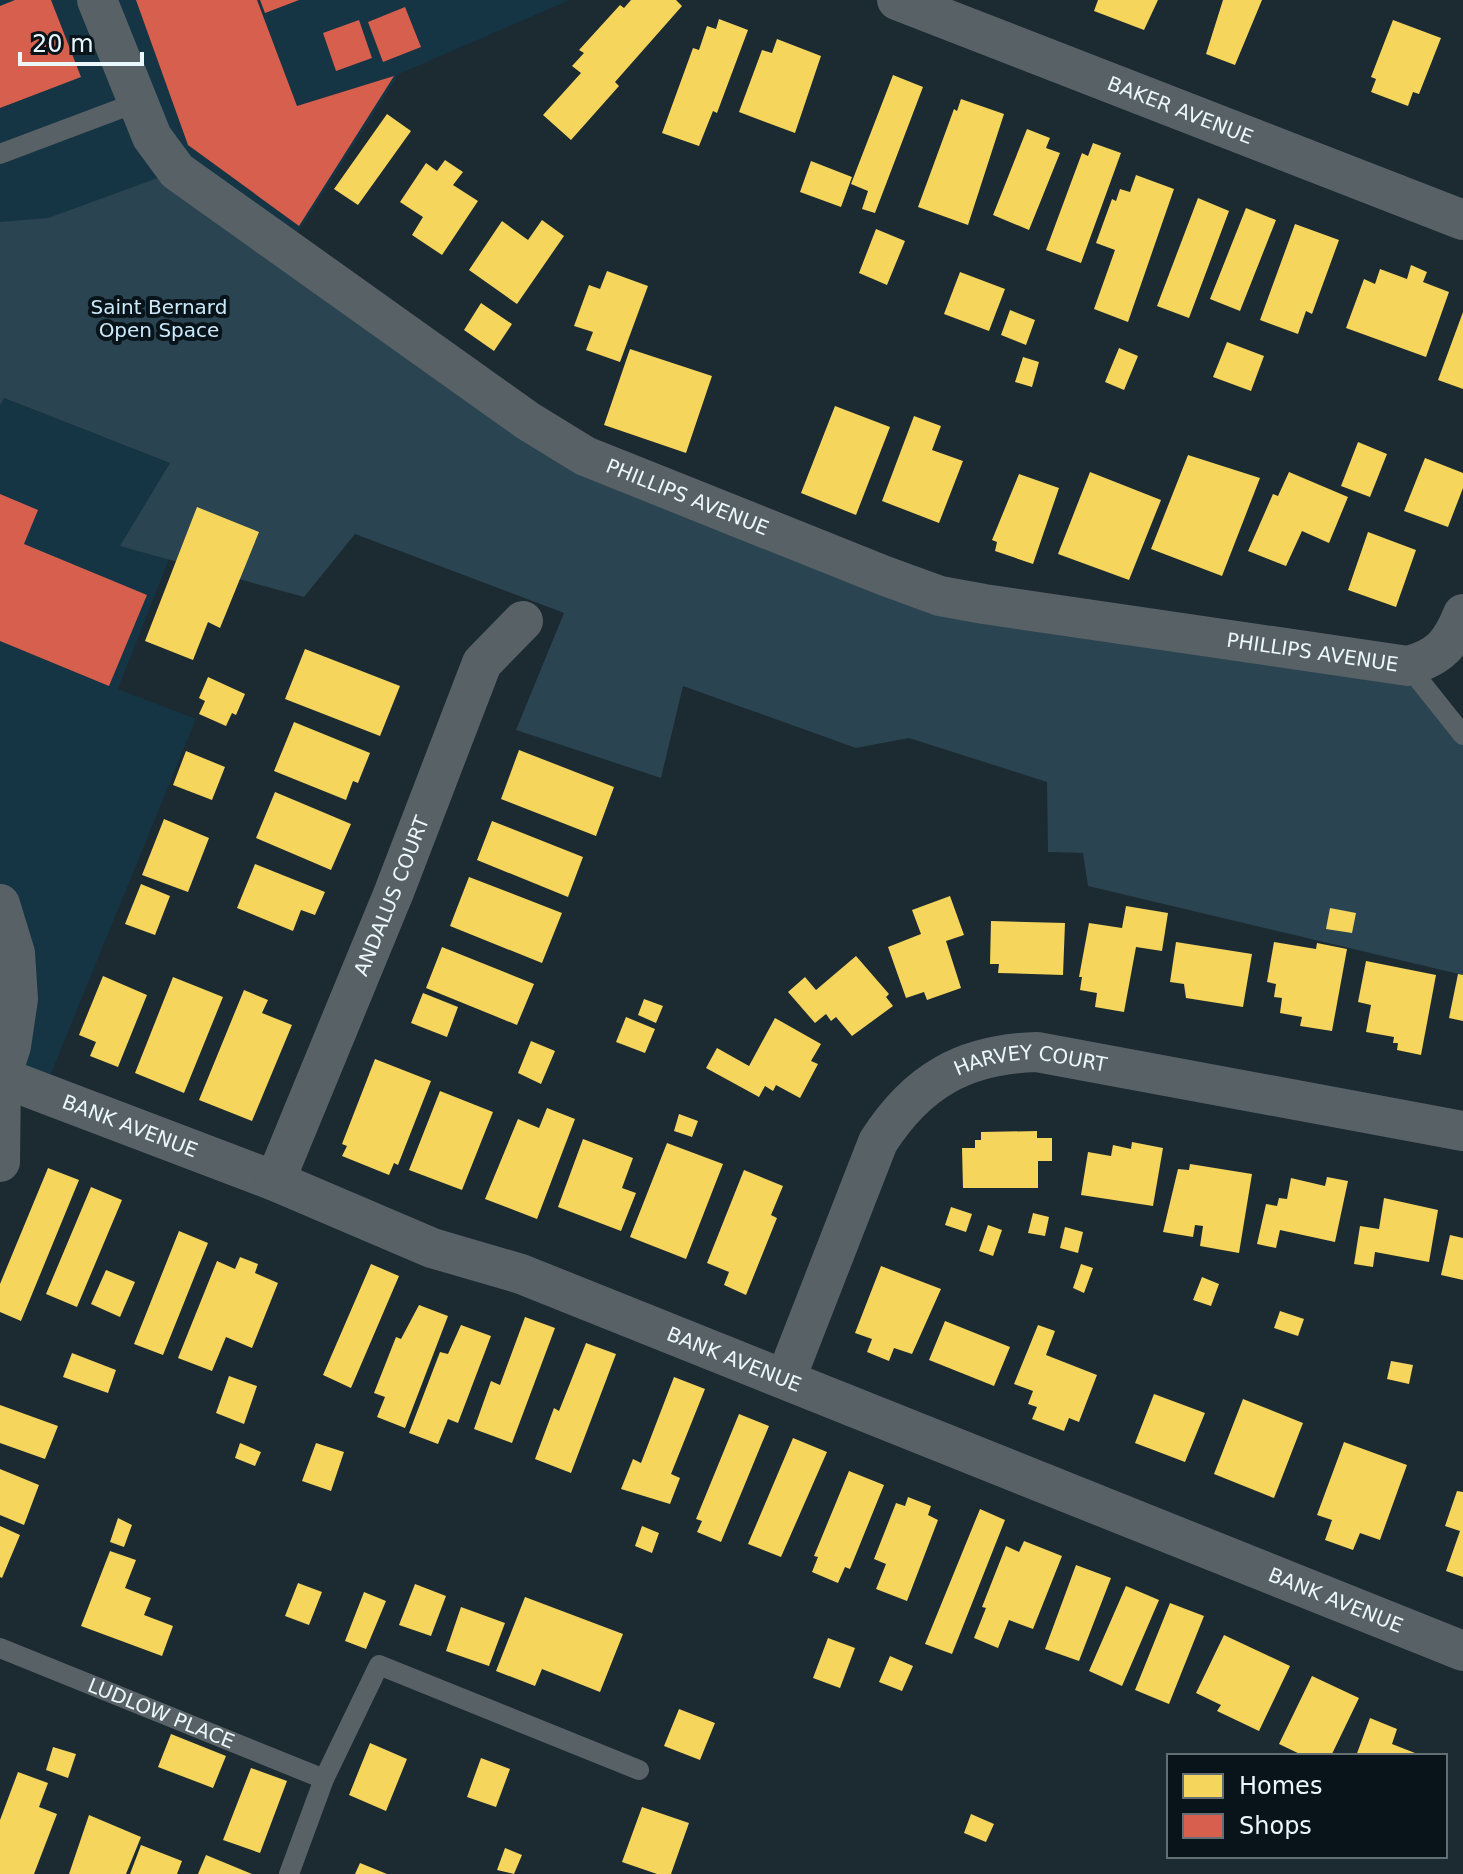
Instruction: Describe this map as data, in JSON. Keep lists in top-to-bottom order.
{
  "streets": {
    "street": [
      "BAKER AVENUE",
      "PHILLIPS AVENUE",
      "ANDALUS COURT",
      "HARVEY COURT",
      "BANK AVENUE"
    ],
    "lane": ["LUDLOW PLACE"]
  },
  "crossings": [
    ["ANDALUS COURT", "BANK AVENUE"],
    ["HARVEY COURT", "BANK AVENUE"]
  ],
  "parks": ["Saint Bernard Open Space"],
  "legend": ["Homes", "Shops"],
  "scale_bar": "20 m"
}
